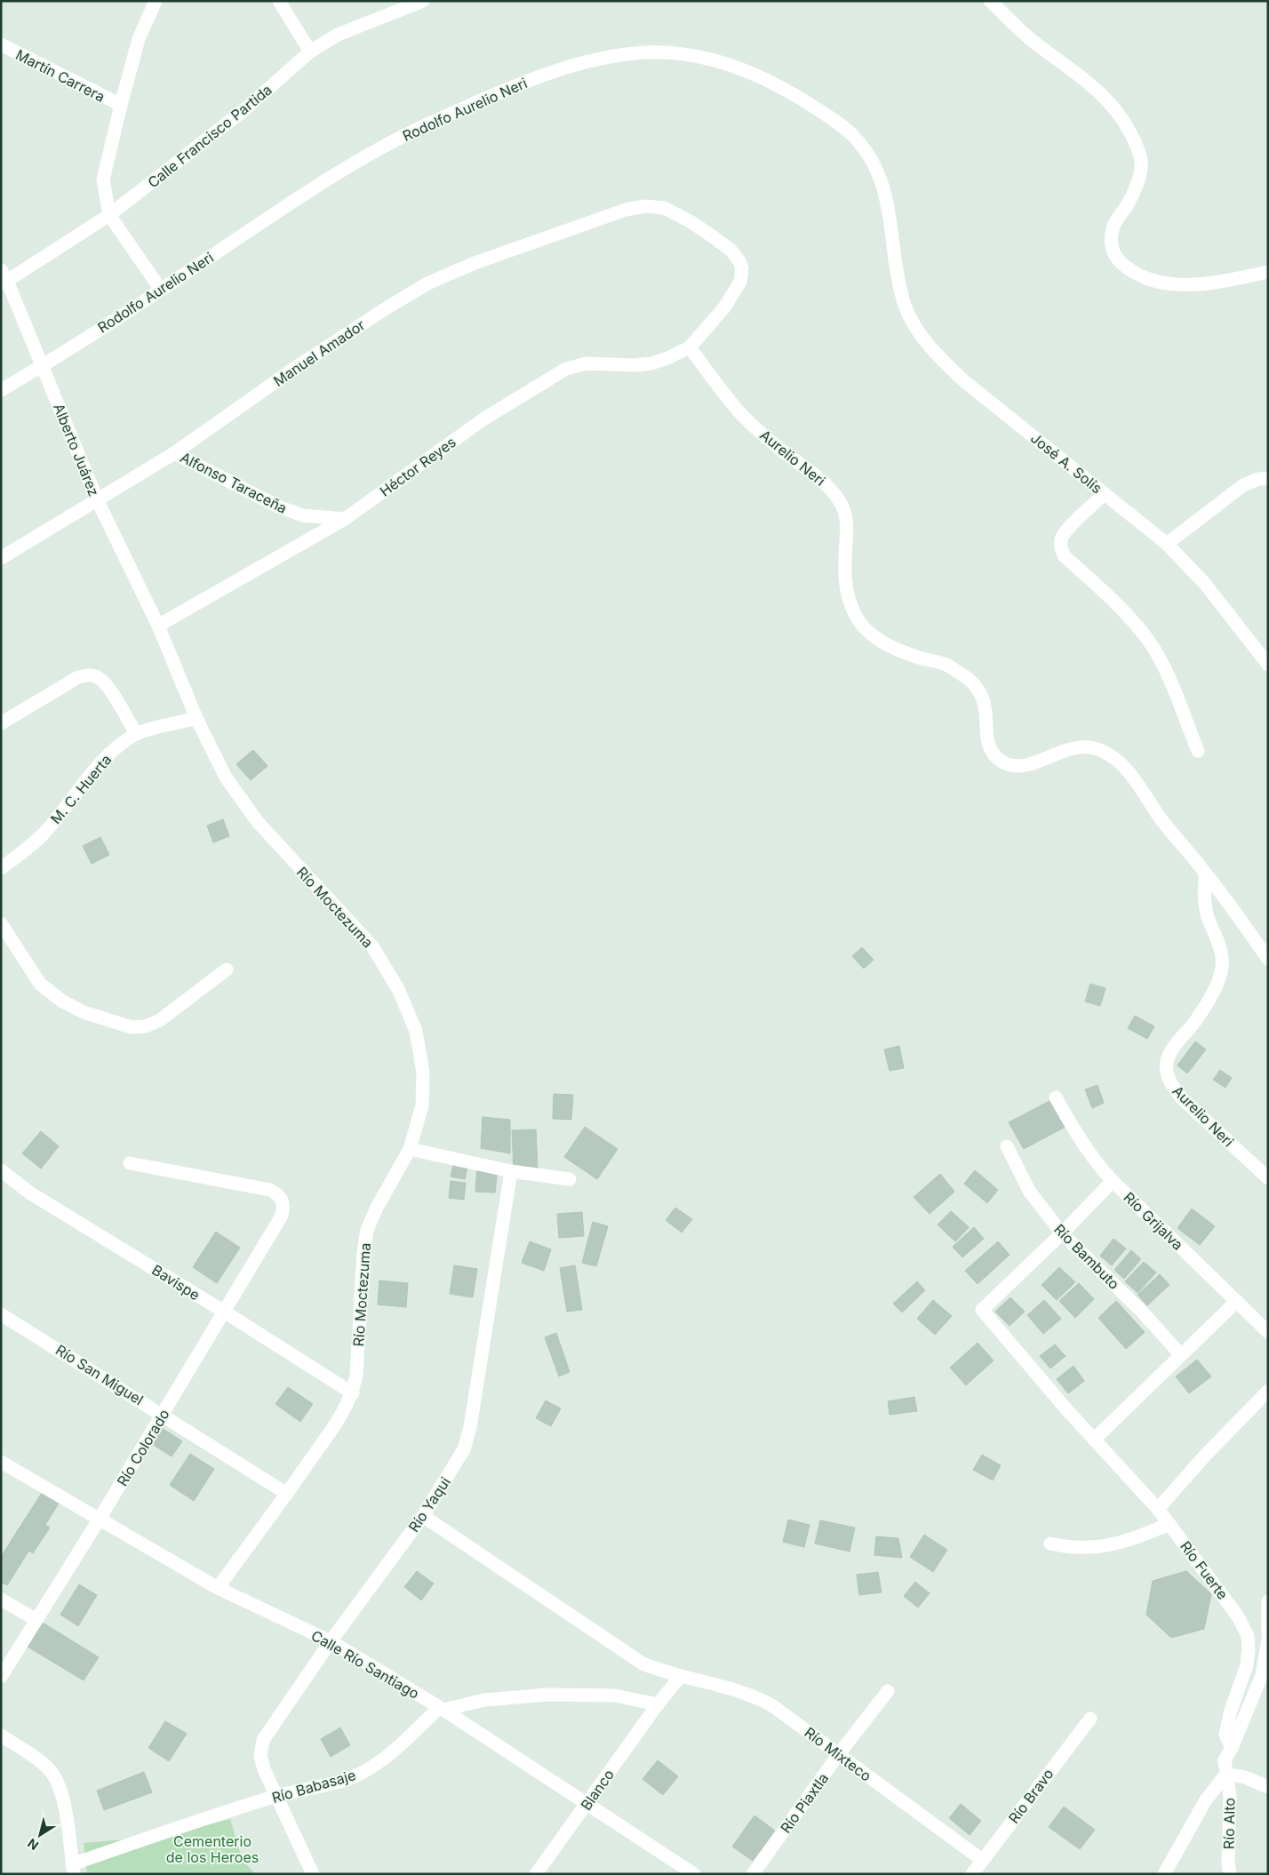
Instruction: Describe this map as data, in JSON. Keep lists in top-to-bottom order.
{
  "streets": {
    "street": [
      "Martín Carrera",
      "Rodolfo Aurelio Neri",
      "Calle Francisco Partida",
      "Manuel Amador",
      "Alberto Juárez",
      "Aurelio Neri",
      "José A. Solís",
      "Héctor Reyes",
      "Alfonso Taraceña",
      "M. C. Huerta",
      "Río Moctezuma",
      "Río Grijalva",
      "Río Bambuto",
      "Bavispe",
      "Río San Miguel",
      "Río Colorado",
      "Río Yaqui",
      "Río Fuerte",
      "Calle Río Santiago",
      "Río Mixteco",
      "Río Babasaje",
      "Blanco",
      "Río Bravo",
      "Río Piaxtla",
      "Río Alto"
    ]
  },
  "crossings": [
    ["Rodolfo Aurelio Neri", "Alberto Juárez"],
    ["Rodolfo Aurelio Neri", "José A. Solís"],
    ["Calle Francisco Partida", "Alberto Juárez"],
    ["Manuel Amador", "Alberto Juárez"],
    ["Manuel Amador", "Aurelio Neri"],
    ["Manuel Amador", "Héctor Reyes"],
    ["Manuel Amador", "Alfonso Taraceña"],
    ["Alberto Juárez", "Héctor Reyes"],
    ["Alberto Juárez", "Río Moctezuma"],
    ["Aurelio Neri", "Héctor Reyes"],
    ["Héctor Reyes", "Alfonso Taraceña"],
    ["Héctor Reyes", "Río Moctezuma"],
    ["M. C. Huerta", "Río Moctezuma"],
    ["Río Moctezuma", "Bavispe"],
    ["Río Moctezuma", "Río San Miguel"],
    ["Río Moctezuma", "Calle Río Santiago"],
    ["Río Bambuto", "Río Fuerte"],
    ["Bavispe", "Río Colorado"],
    ["Río San Miguel", "Río Colorado"],
    ["Río Colorado", "Calle Río Santiago"],
    ["Río Yaqui", "Calle Río Santiago"],
    ["Río Yaqui", "Río Mixteco"],
    ["Río Yaqui", "Río Babasaje"],
    ["Calle Río Santiago", "Río Babasaje"],
    ["Calle Río Santiago", "Blanco"],
    ["Río Mixteco", "Blanco"],
    ["Río Mixteco", "Río Bravo"],
    ["Río Mixteco", "Río Piaxtla"]
  ],
  "parks": ["Cementerio de los Heroes"],
  "north": "bottom left"
}
